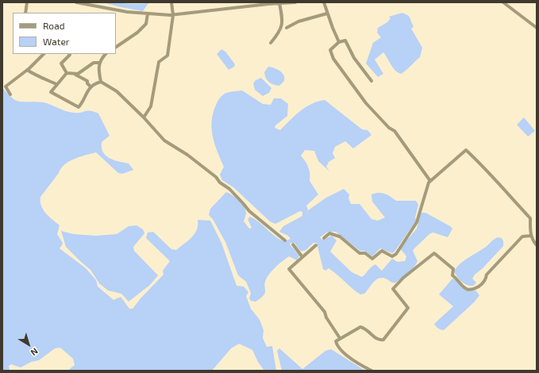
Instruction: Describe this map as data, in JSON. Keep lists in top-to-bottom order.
{
  "legend": ["Road", "Water"],
  "north": "bottom right"
}
